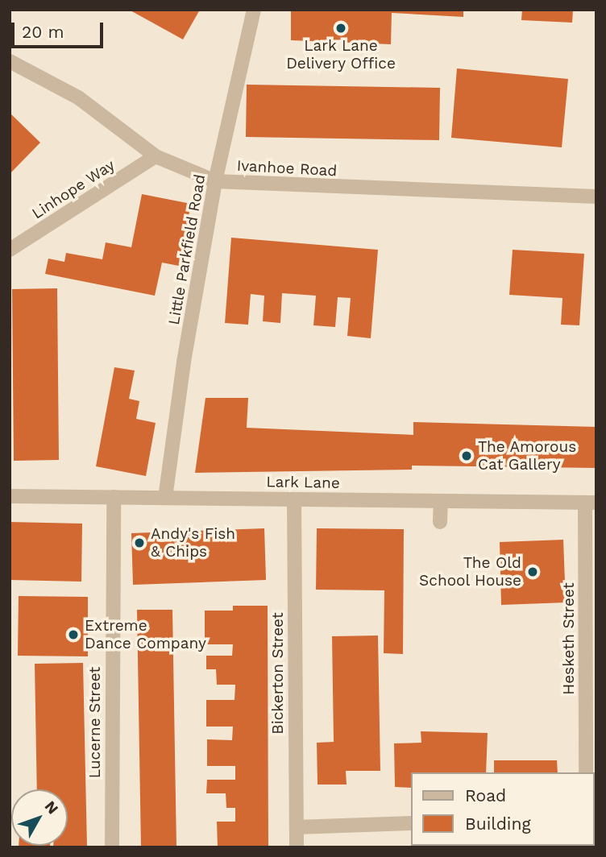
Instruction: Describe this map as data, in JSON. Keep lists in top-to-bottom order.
{
  "streets": {
    "street": [
      "Ivanhoe Road",
      "Linhope Way",
      "Little Parkfield Road",
      "Lark Lane",
      "Hesketh Street",
      "Bickerton Street",
      "Lucerne Street"
    ]
  },
  "crossings": [
    ["Ivanhoe Road", "Linhope Way"],
    ["Ivanhoe Road", "Little Parkfield Road"],
    ["Little Parkfield Road", "Lark Lane"],
    ["Lark Lane", "Hesketh Street"],
    ["Lark Lane", "Bickerton Street"],
    ["Lark Lane", "Lucerne Street"]
  ],
  "places": [
    "Lark Lane Delivery Office",
    "The Amorous Cat Gallery",
    "Andy's Fish & Chips",
    "The Old School House",
    "Extreme Dance Company"
  ],
  "legend": ["Road", "Building"],
  "scale_bar": "20 m",
  "north": "top right"
}
